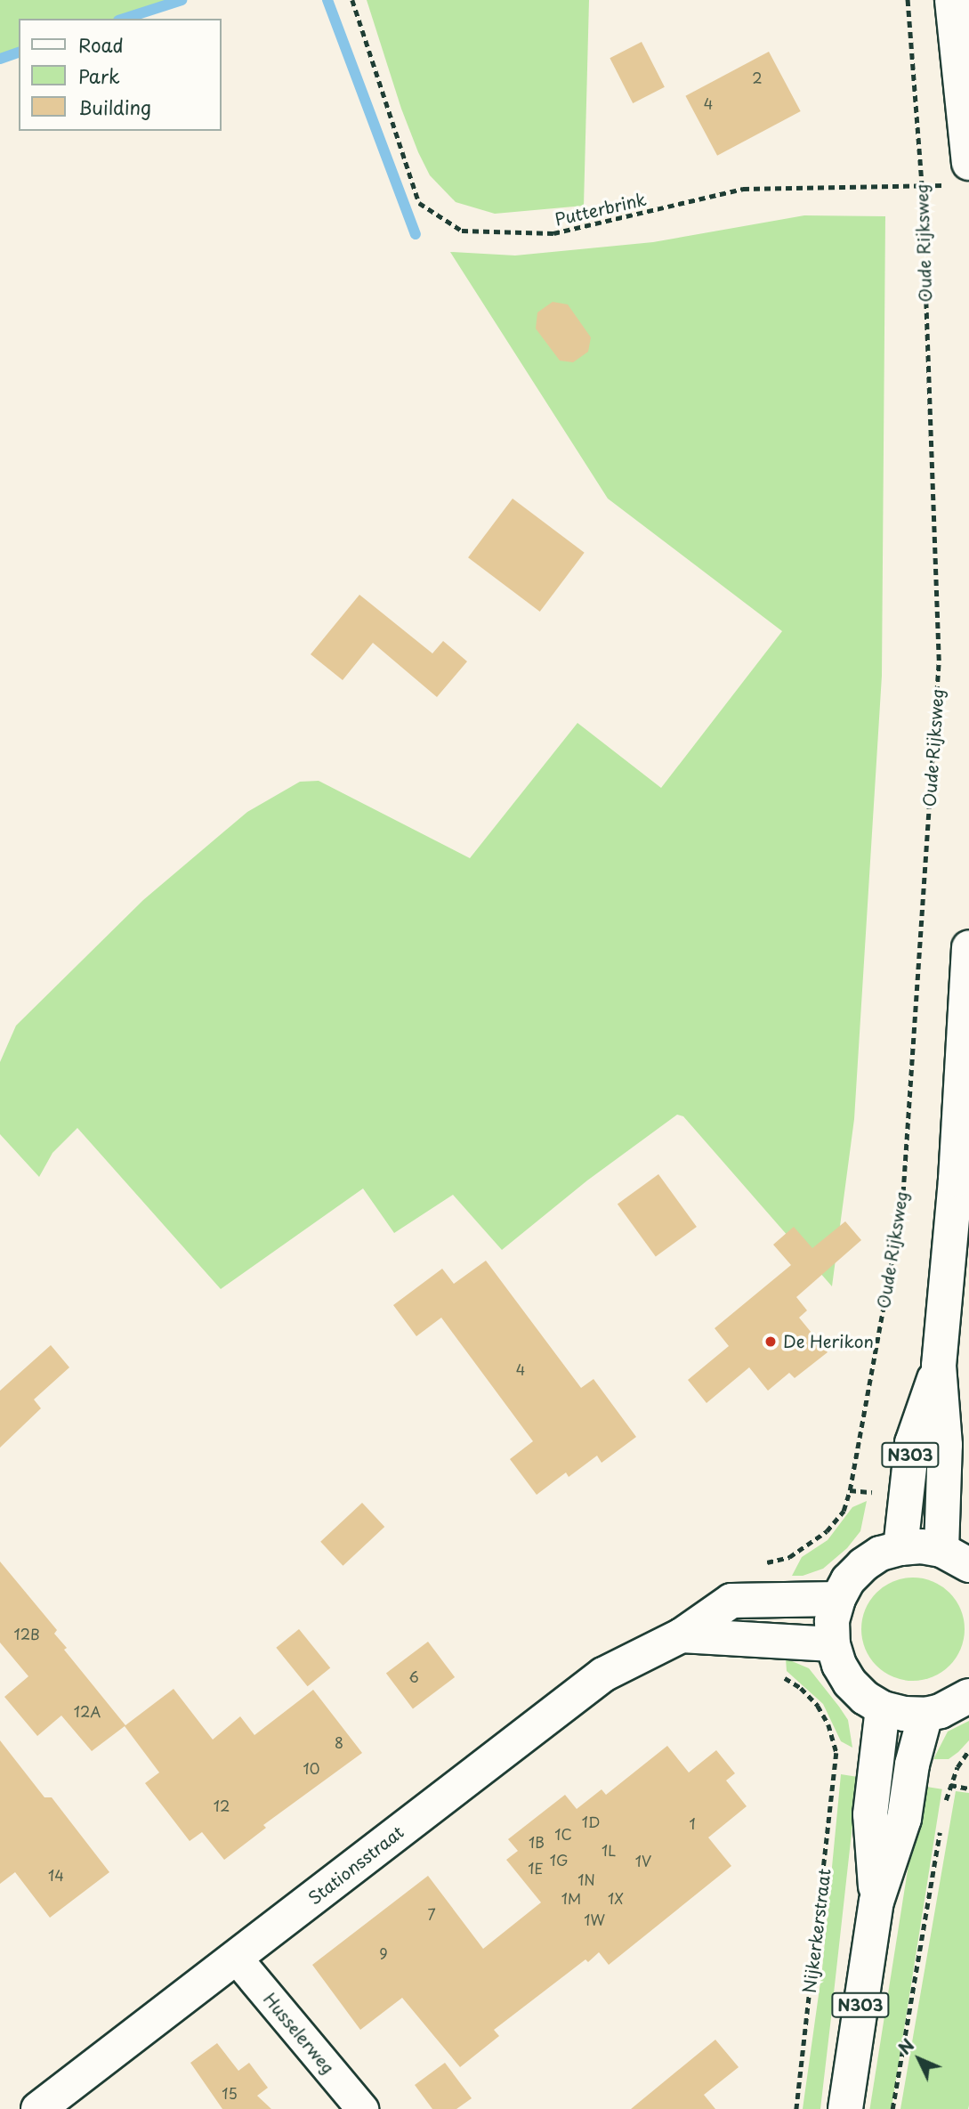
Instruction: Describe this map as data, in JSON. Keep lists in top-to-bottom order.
{
  "streets": {
    "main road": ["N303", "Stationsstraat"],
    "street": ["Husselerweg"],
    "path": ["Putterbrink", "Oude Rijksweg", "Nijkerkerstraat"]
  },
  "crossings": [
    ["Putterbrink", "Oude Rijksweg"],
    ["N303", "Stationsstraat"],
    ["Stationsstraat", "Husselerweg"]
  ],
  "places": ["De Herikon"],
  "house_numbers": [
    "2",
    "4",
    "4",
    "12B",
    "6",
    "12A",
    "8",
    "10",
    "12",
    "1D",
    "1",
    "1C",
    "1B",
    "1L",
    "1G",
    "1V",
    "1E",
    "14",
    "1N",
    "1M",
    "1X",
    "7",
    "1W",
    "9",
    "15"
  ],
  "legend": ["Road", "Park", "Building"],
  "north": "top left"
}
